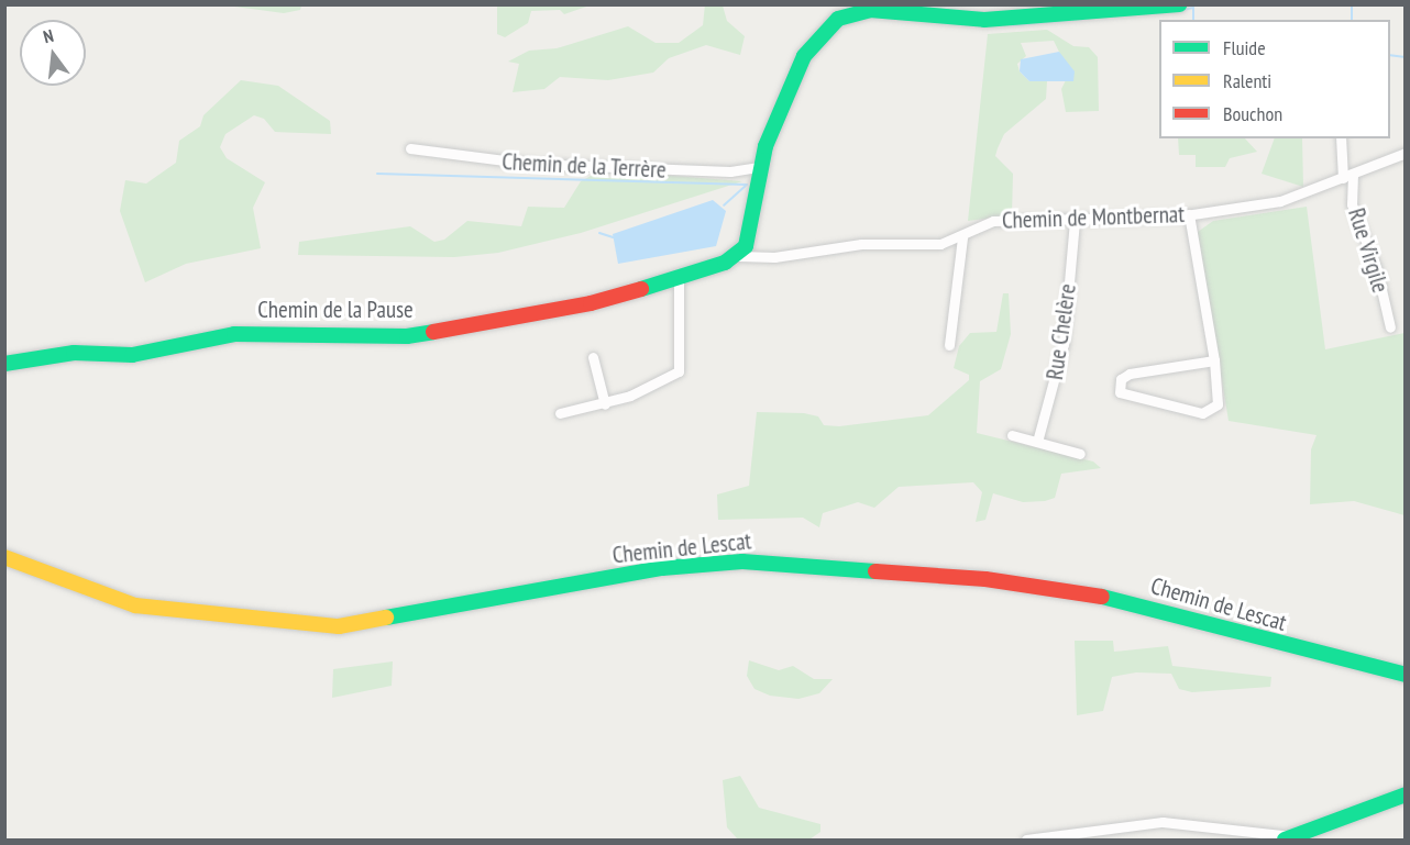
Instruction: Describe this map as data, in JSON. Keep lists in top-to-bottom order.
{
  "streets": {
    "street": [
      "Chemin de la Terrère",
      "Chemin de Montbernat",
      "Rue Virgile",
      "Chemin de la Pause",
      "Rue Chelère",
      "Chemin de Lescat"
    ]
  },
  "crossings": [
    ["Chemin de Montbernat", "Rue Virgile"],
    ["Chemin de Montbernat", "Chemin de la Pause"],
    ["Chemin de Montbernat", "Rue Chelère"]
  ],
  "legend": ["Fluide", "Ralenti", "Bouchon"],
  "north": "top"
}
